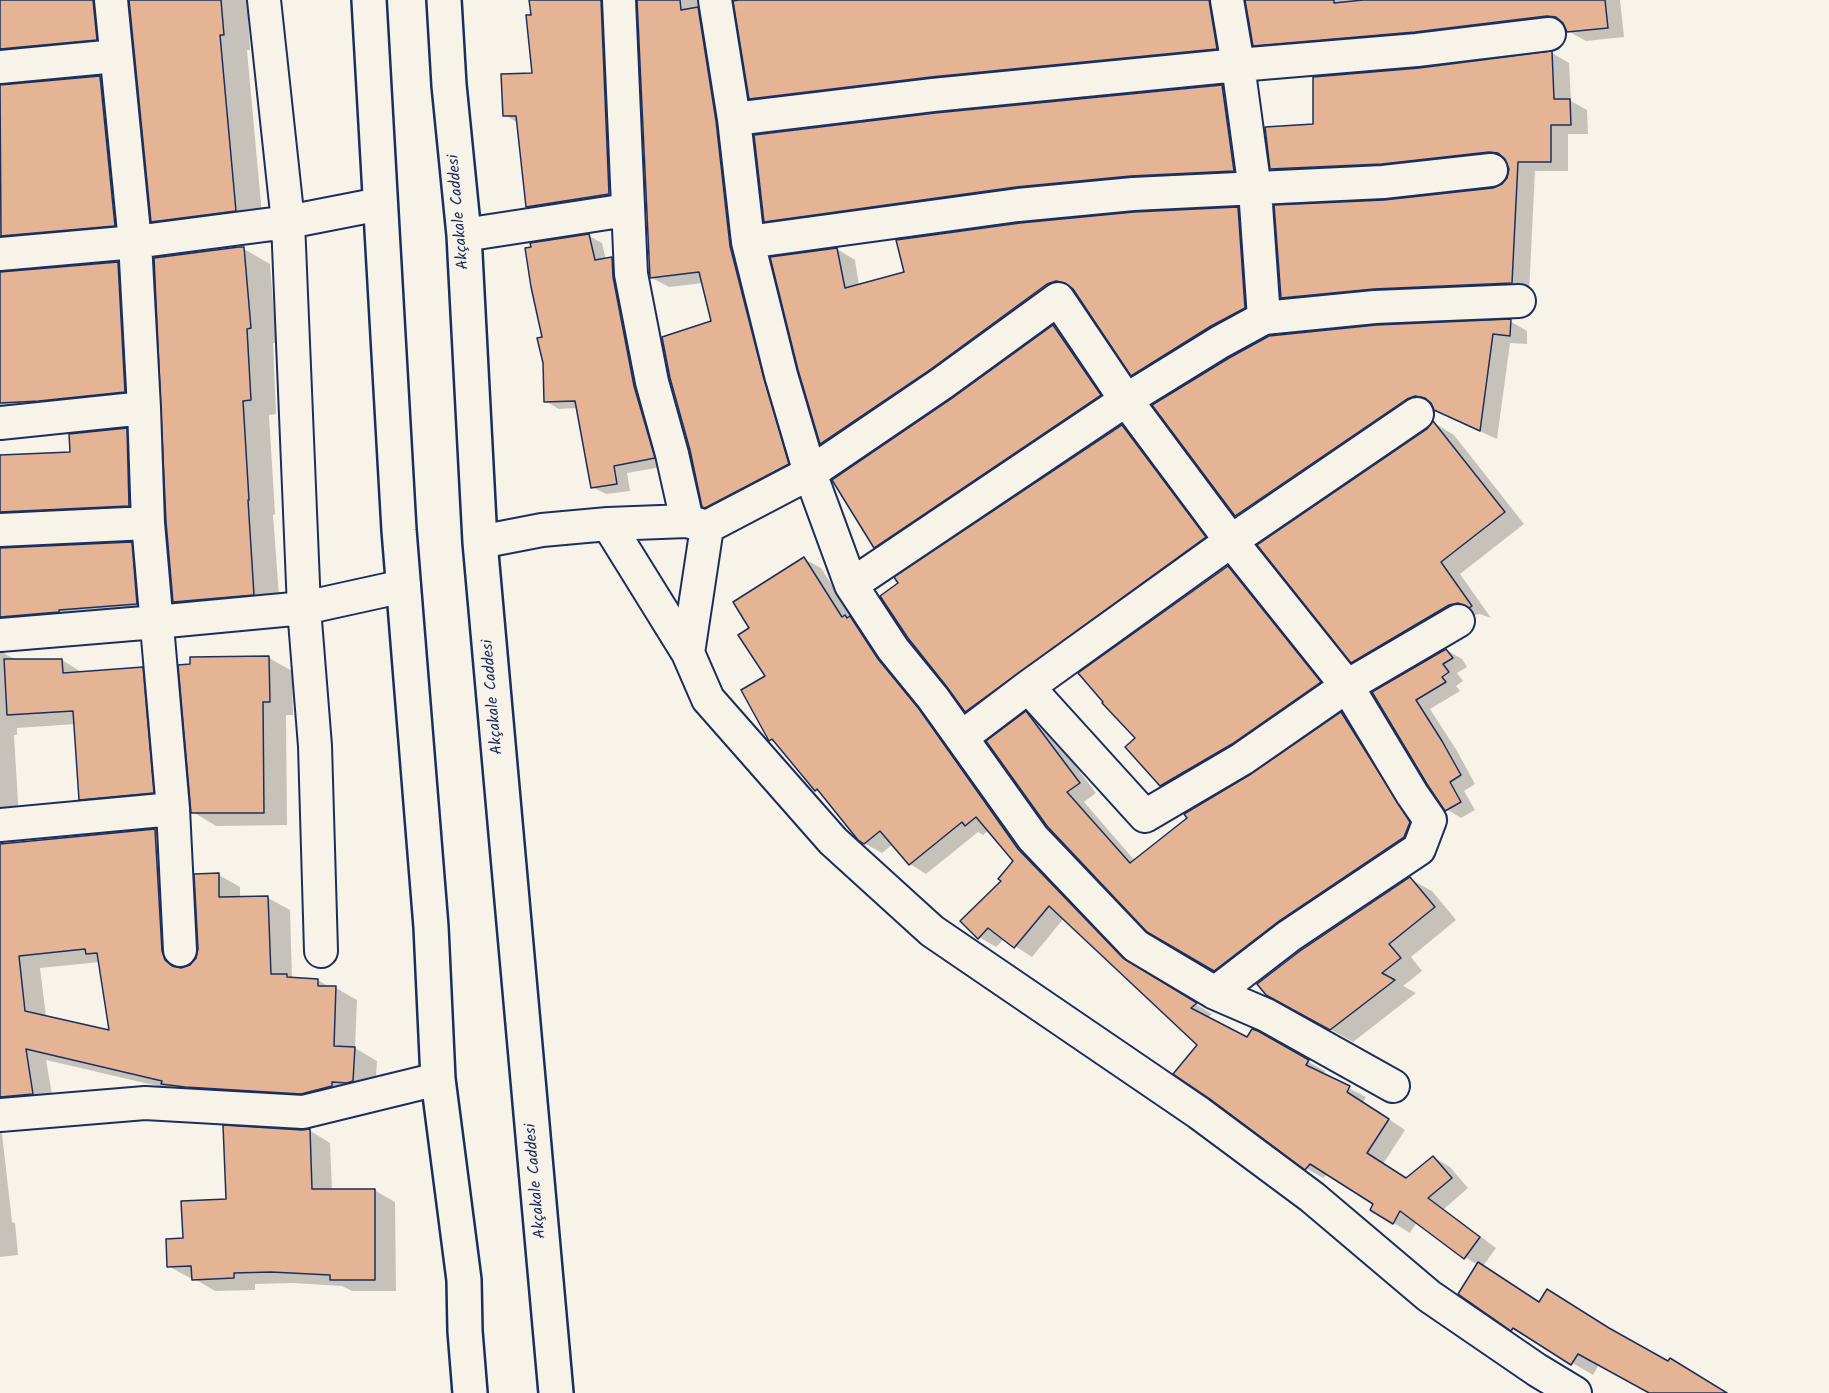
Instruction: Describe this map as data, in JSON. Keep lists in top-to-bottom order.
{
  "streets": {
    "main road": ["Akçakale Caddesi"]
  }
}
